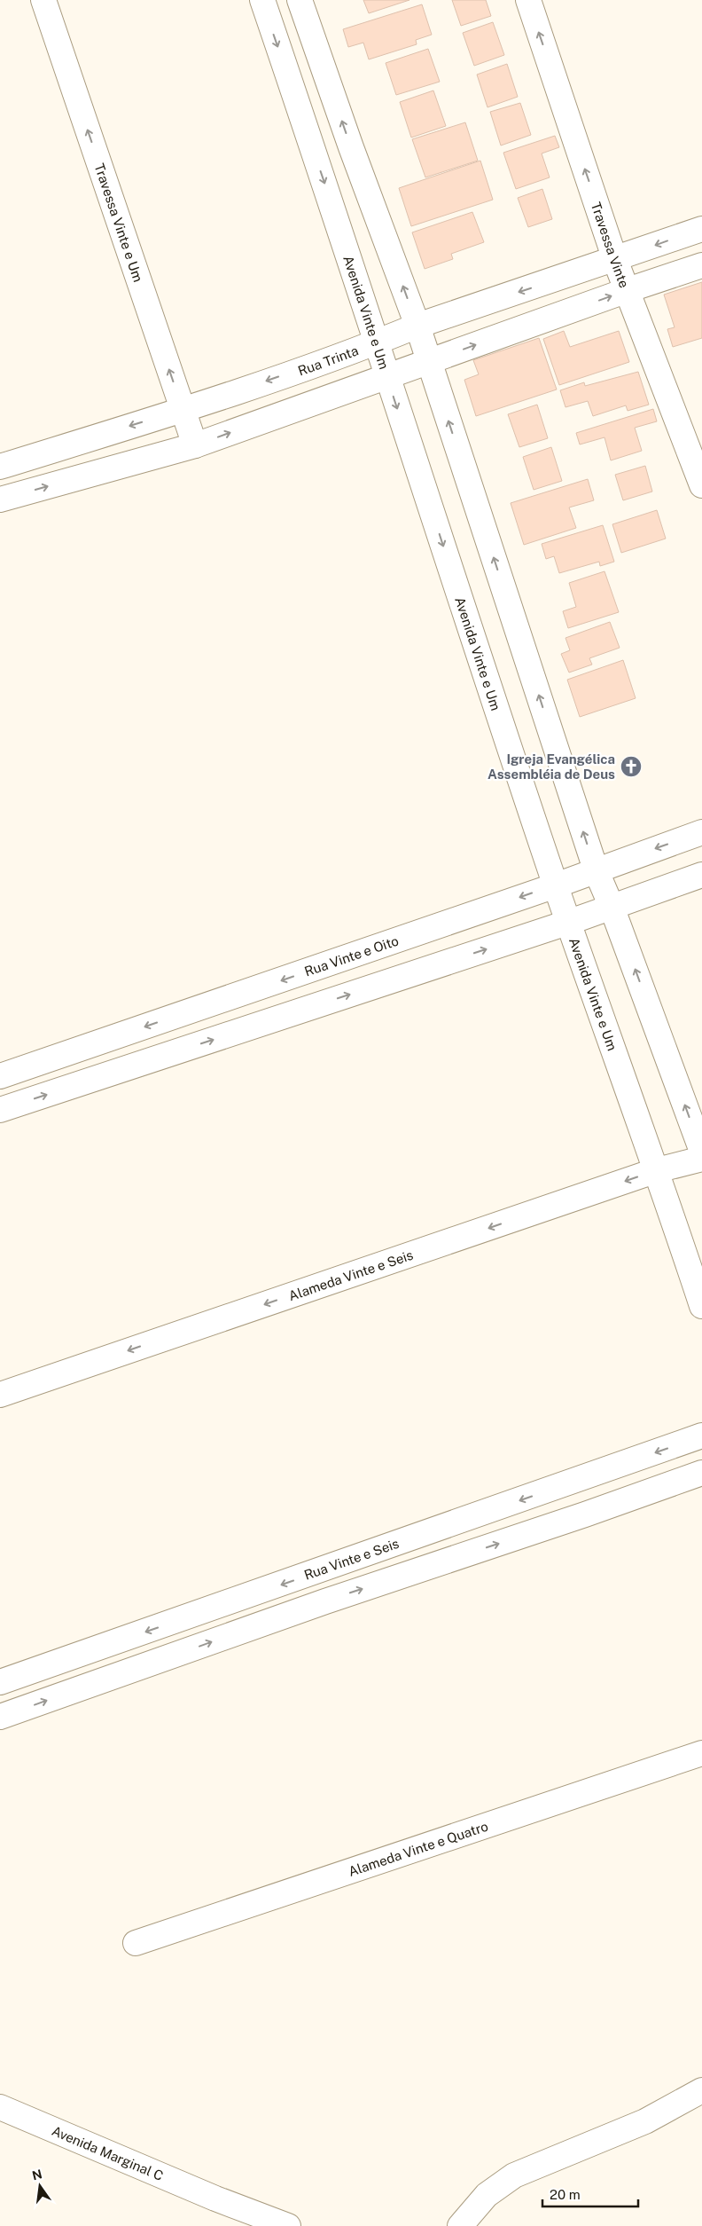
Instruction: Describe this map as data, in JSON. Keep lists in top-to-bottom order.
{
  "streets": {
    "street": [
      "Travessa Vinte e Um",
      "Travessa Vinte",
      "Avenida Vinte e Um",
      "Rua Trinta",
      "Rua Vinte e Oito",
      "Alameda Vinte e Seis",
      "Rua Vinte e Seis",
      "Alameda Vinte e Quatro",
      "Avenida Marginal C"
    ]
  },
  "crossings": [
    ["Travessa Vinte e Um", "Rua Trinta"],
    ["Travessa Vinte", "Rua Trinta"],
    ["Avenida Vinte e Um", "Rua Trinta"],
    ["Avenida Vinte e Um", "Rua Vinte e Oito"],
    ["Avenida Vinte e Um", "Alameda Vinte e Seis"]
  ],
  "one_way": ["Travessa Vinte e Um", "Alameda Vinte e Seis"],
  "places": {
    "church": ["Igreja Evangélica Assembléia de Deus"]
  },
  "scale_bar": "20 m",
  "north": "top"
}
